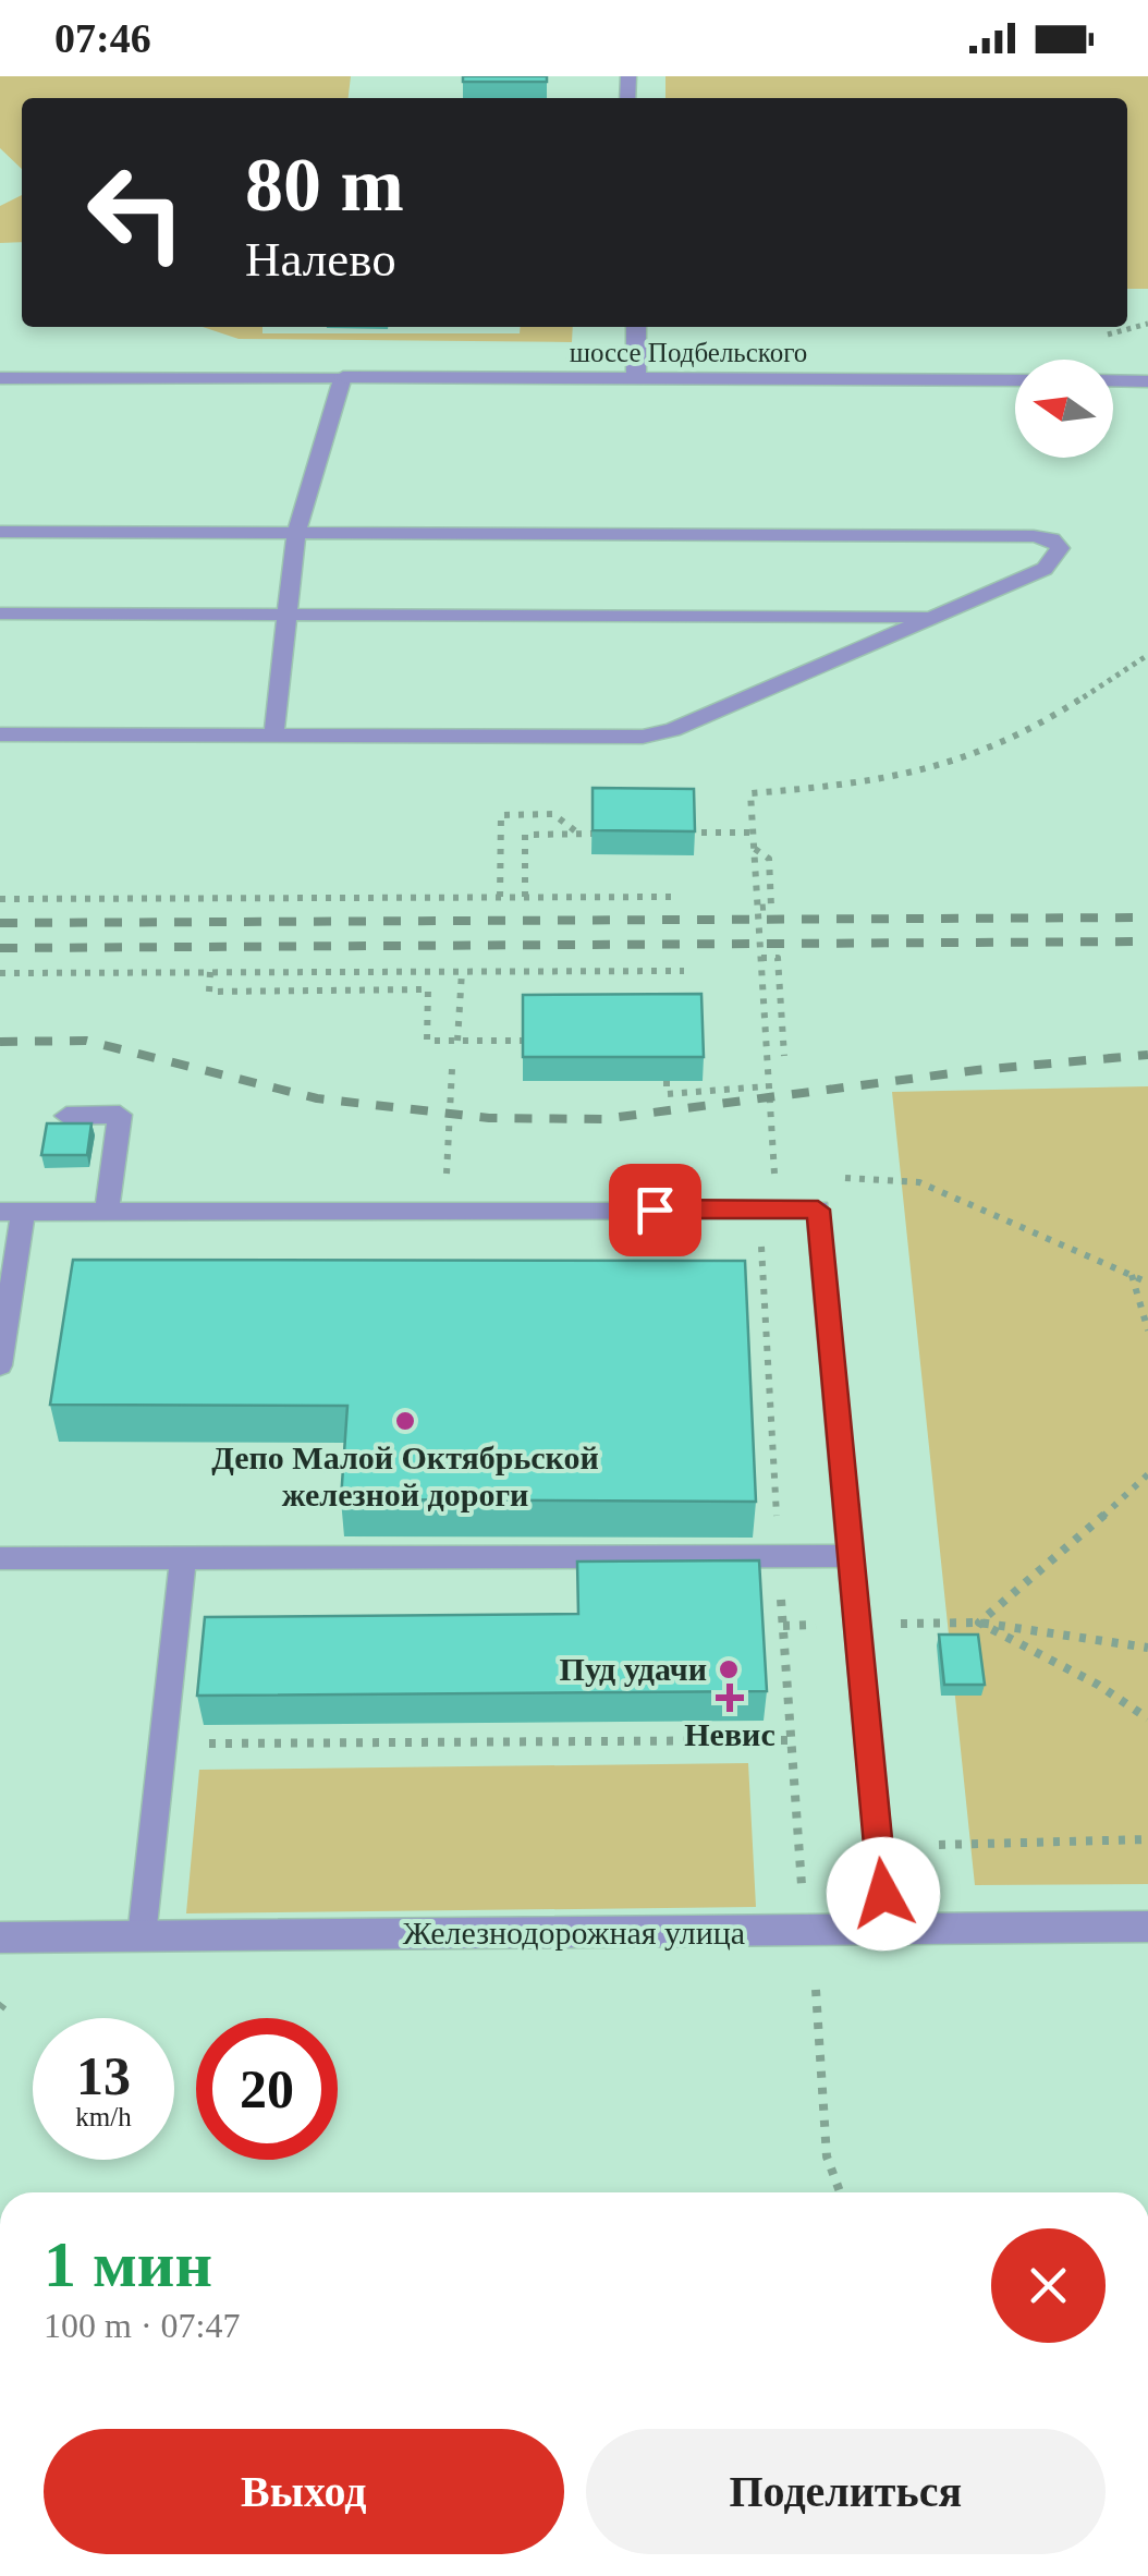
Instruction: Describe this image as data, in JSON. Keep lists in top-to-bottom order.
{
  "streets": {
    "street": ["шоссе Подбельского", "Железнодорожная улица"]
  },
  "places": {
    "other": ["Депо Малой Октябрьской железной дороги", "Пуд удачи"],
    "health": ["Невис"]
  },
  "north": "left",
  "page": {
    "status": "07:46",
    "turn": ["80 m", "Налево"],
    "speed": "13 km/h",
    "limit": "20",
    "heading": ["1 мин", "100 m · 07:47"],
    "buttons": ["Выход", "Поделиться"]
  }
}
